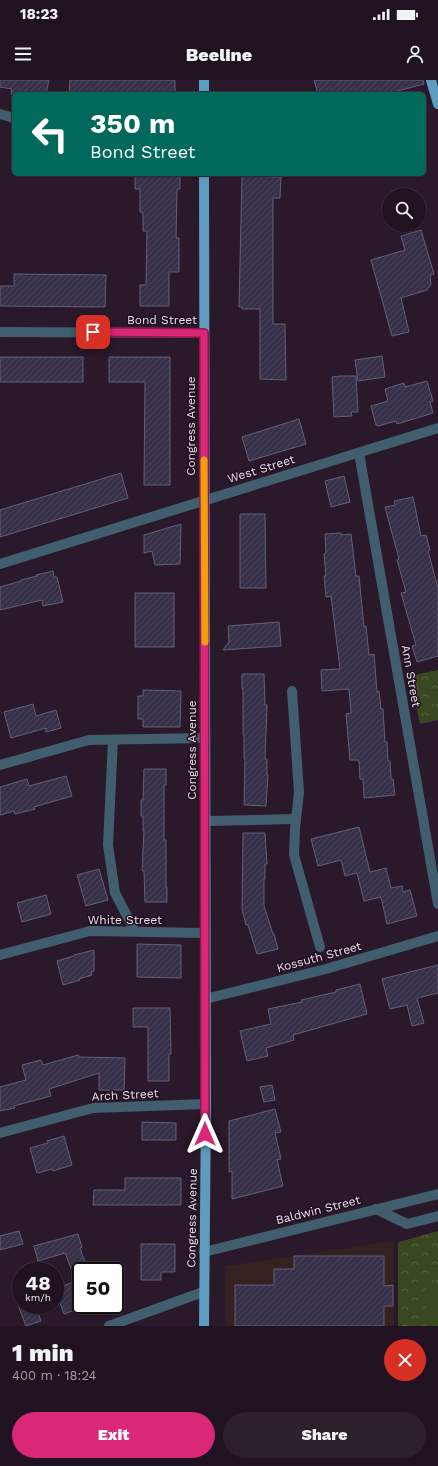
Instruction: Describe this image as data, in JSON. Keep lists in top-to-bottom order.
{
  "streets": {
    "main road": ["Congress Avenue"],
    "street": [
      "Bond Street",
      "West Street",
      "Ann Street",
      "White Street",
      "Kossuth Street",
      "Arch Street",
      "Baldwin Street"
    ]
  },
  "crossings": [
    ["Bond Street", "Congress Avenue"],
    ["Congress Avenue", "West Street"],
    ["Congress Avenue", "White Street"],
    ["Congress Avenue", "Kossuth Street"],
    ["Congress Avenue", "Arch Street"],
    ["Congress Avenue", "Baldwin Street"],
    ["West Street", "Ann Street"]
  ],
  "page": {
    "status": "18:23",
    "header": "Beeline",
    "turn": ["350 m", "Bond Street"],
    "speed": "48 km/h",
    "limit": "50",
    "heading": ["1 min", "400 m · 18:24"],
    "buttons": ["Exit", "Share"]
  }
}
